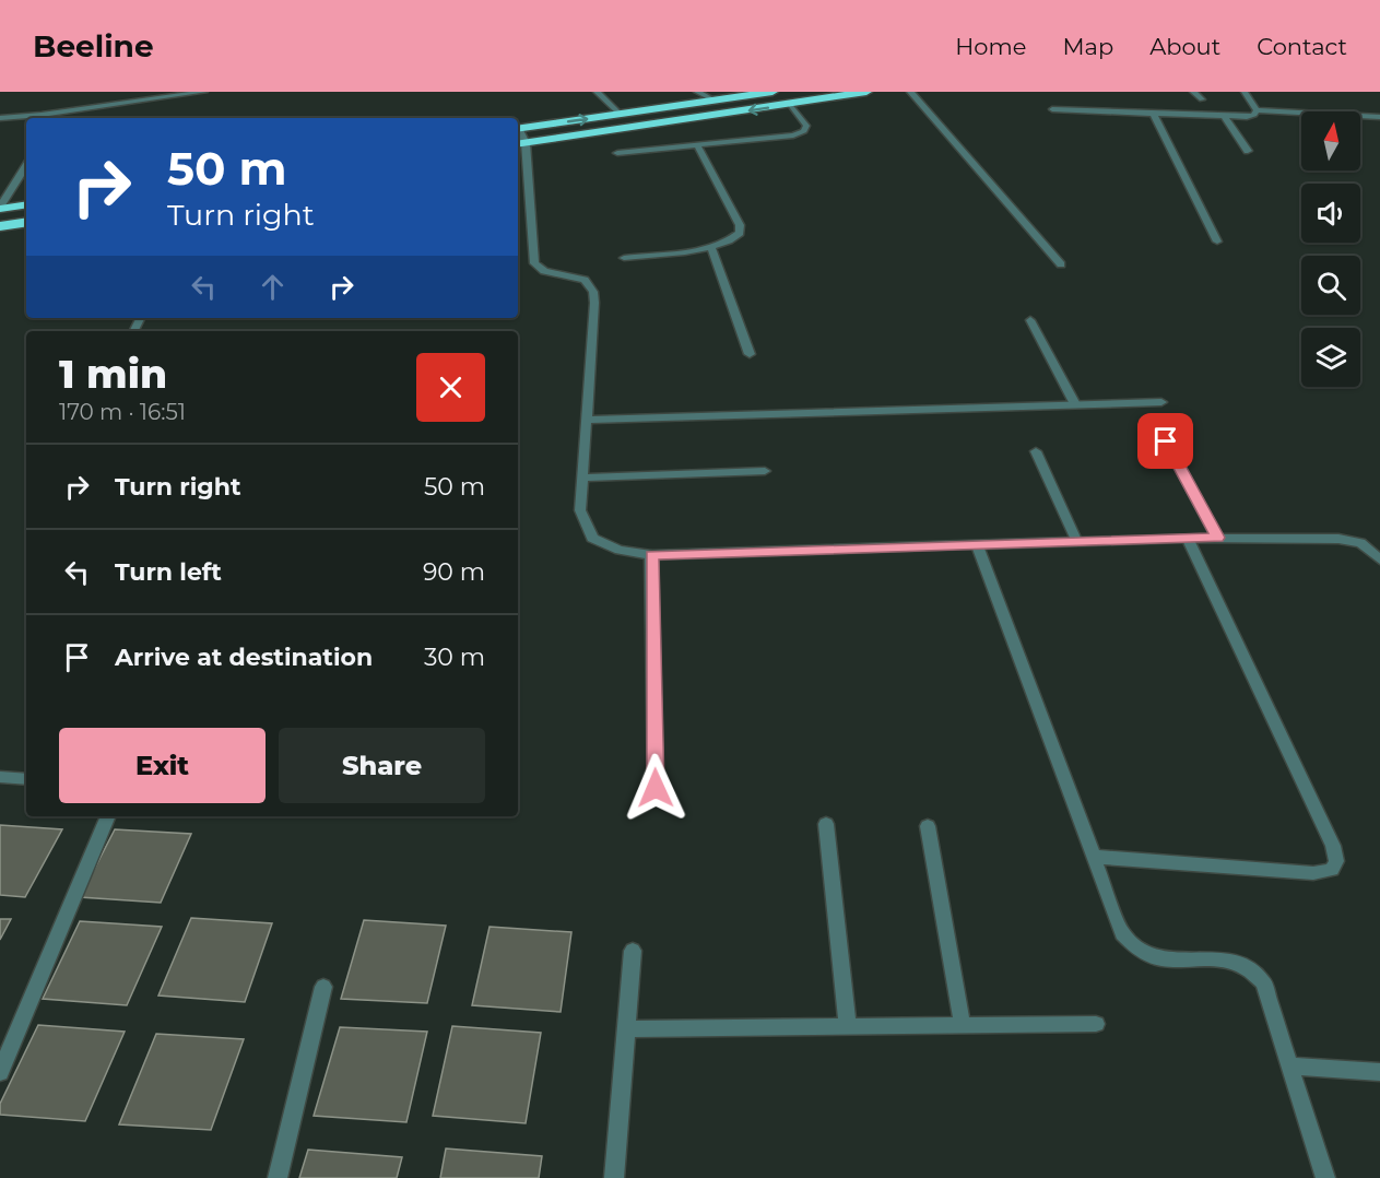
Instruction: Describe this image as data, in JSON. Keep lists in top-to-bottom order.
{
  "north": "top",
  "page": {
    "header": "Beeline",
    "nav": [
      "Home",
      "Map",
      "About",
      "Contact"
    ],
    "turn": ["50 m", "Turn right"],
    "heading": ["1 min", "170 m · 16:51"],
    "list": [
      {
        "name": "Turn right",
        "value": "50 m"
      },
      {
        "name": "Turn left",
        "value": "90 m"
      },
      {
        "name": "Arrive at destination",
        "value": "30 m"
      }
    ],
    "buttons": ["Exit", "Share"]
  }
}
